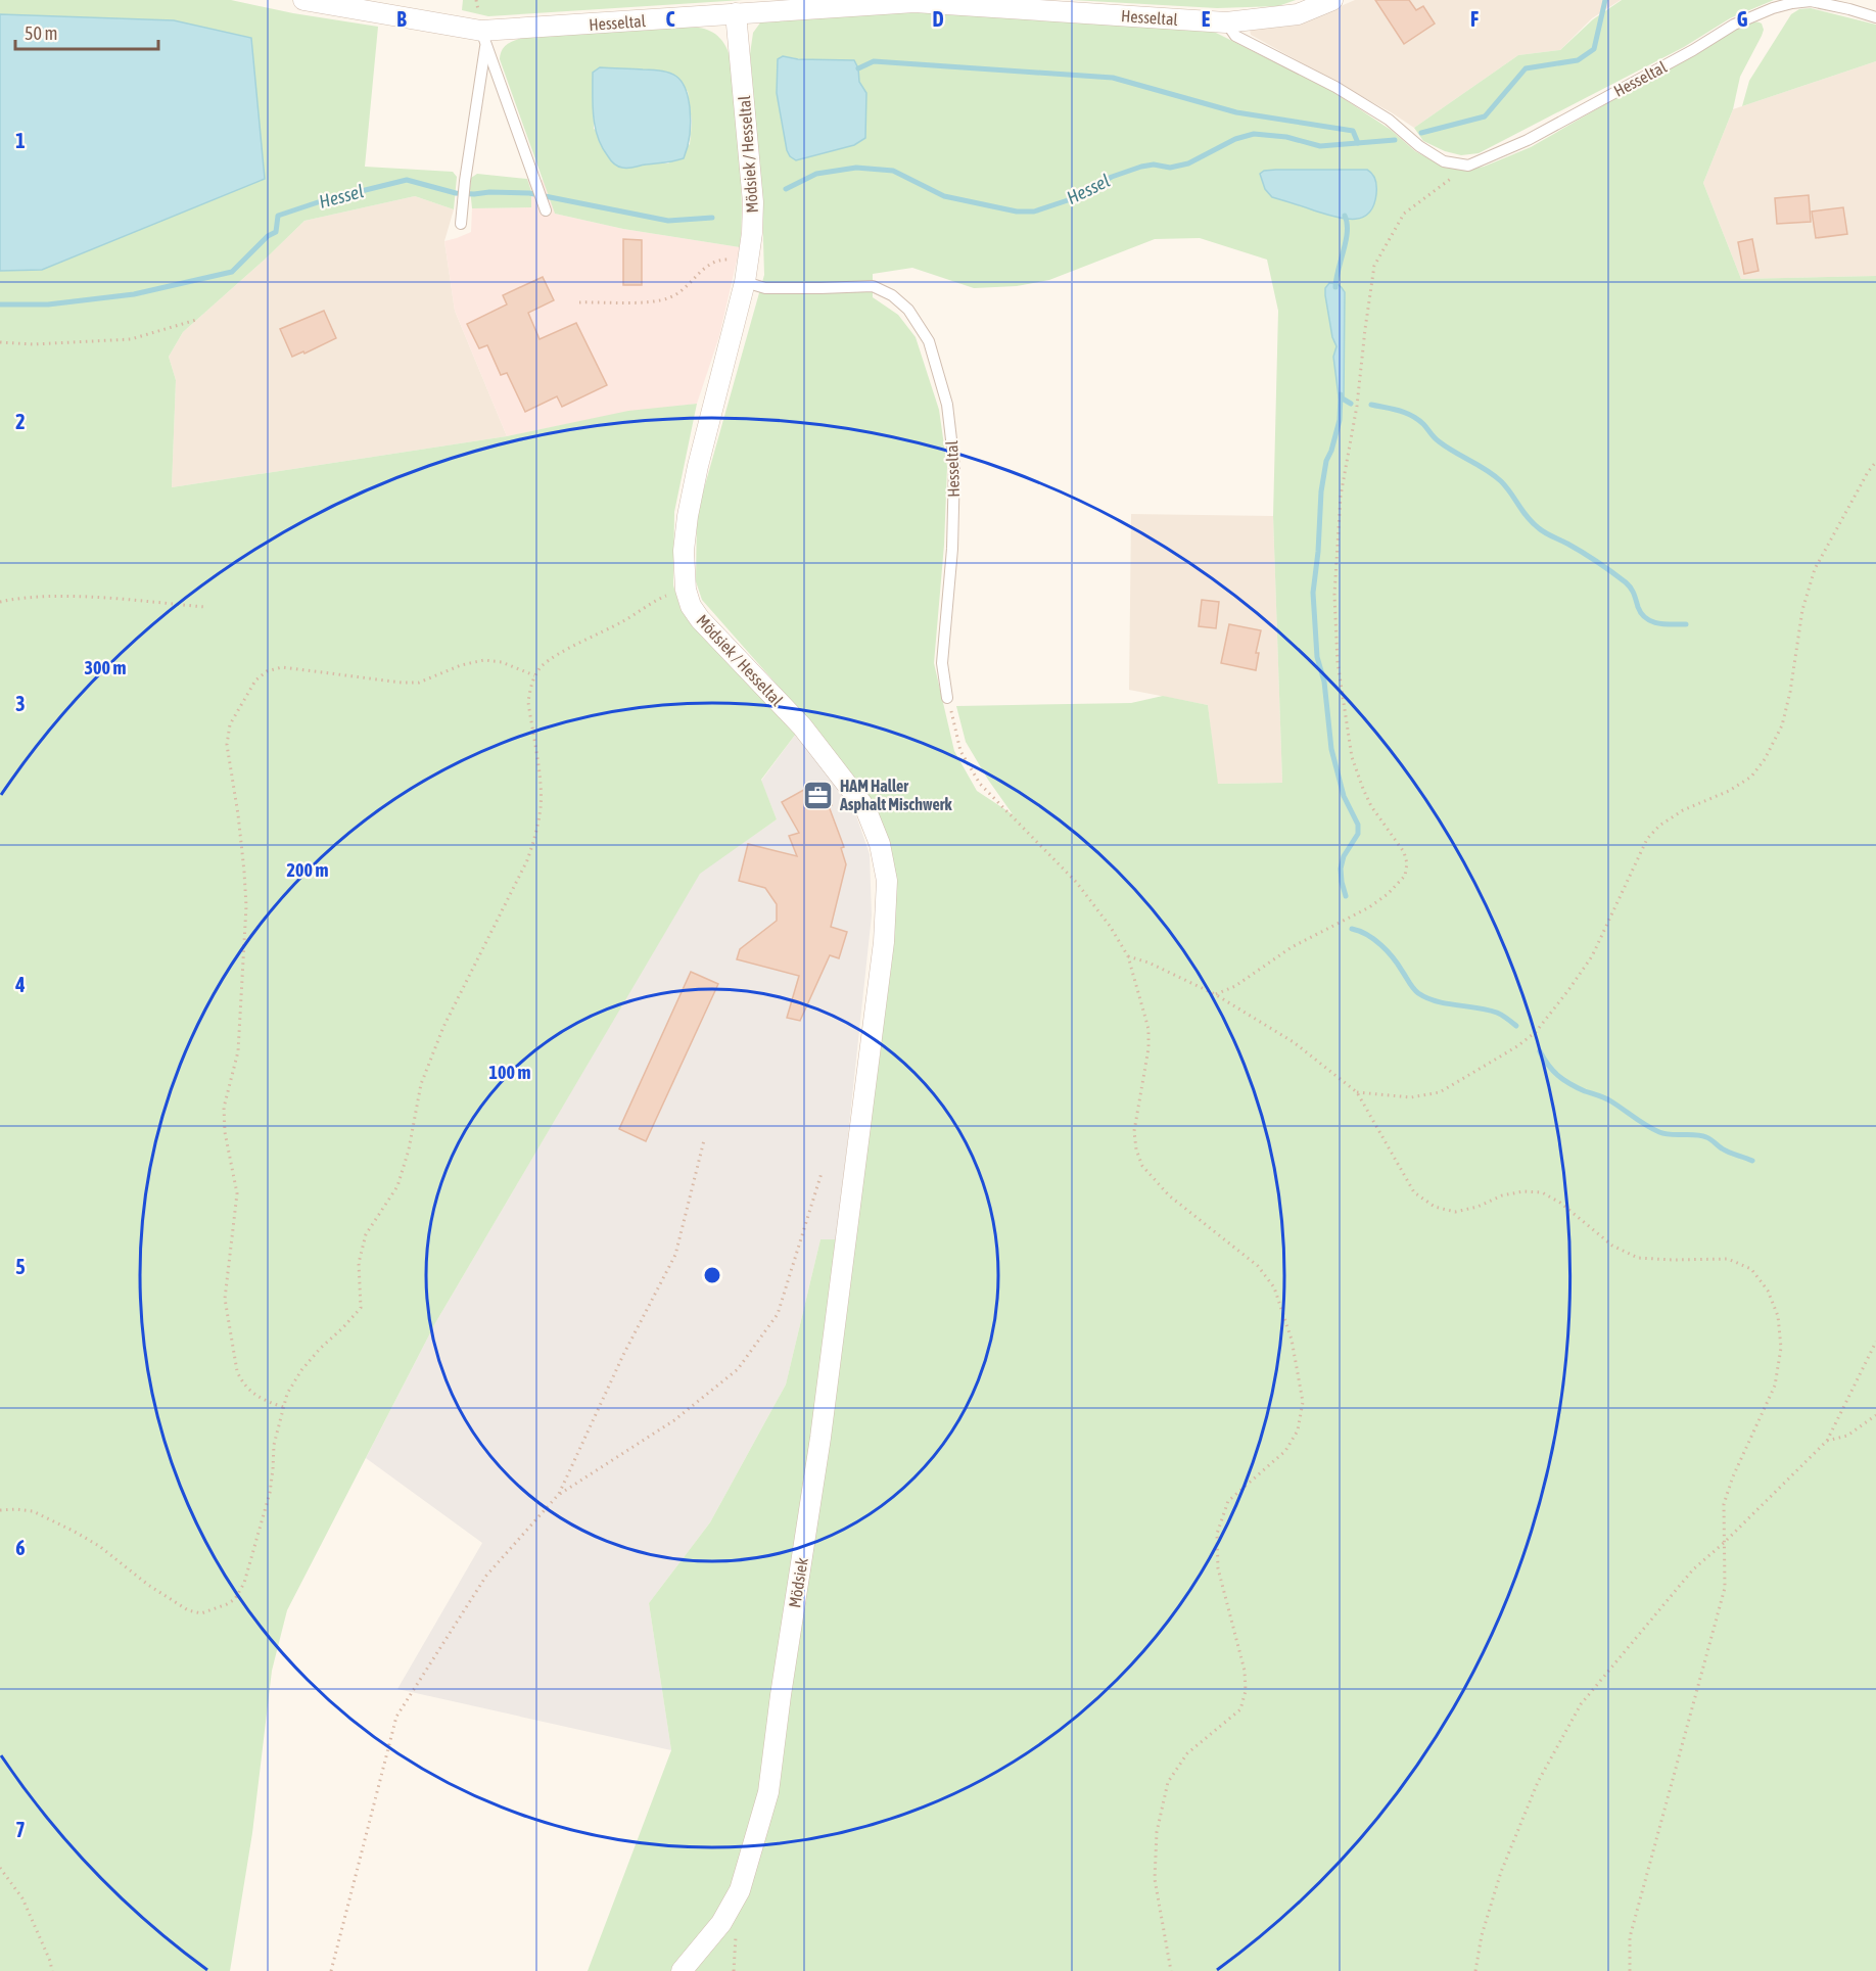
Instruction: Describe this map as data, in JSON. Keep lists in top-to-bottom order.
{
  "streets": {
    "street": ["Hesseltal", "Mödsiek / Hesseltal", "Mödsiek"]
  },
  "crossings": [
    ["Hesseltal", "Mödsiek / Hesseltal"],
    ["Mödsiek / Hesseltal", "Mödsiek"]
  ],
  "water": ["Hessel"],
  "places": {
    "office": ["HAM Haller Asphalt Mischwerk"]
  },
  "scale_bar": "50 m",
  "grid": {
    "columns": [
      "B",
      "C",
      "D",
      "E",
      "F",
      "G"
    ],
    "rows": [
      "1",
      "2",
      "3",
      "4",
      "5",
      "6",
      "7"
    ]
  },
  "rings": ["300 m", "200 m", "100 m"]
}
